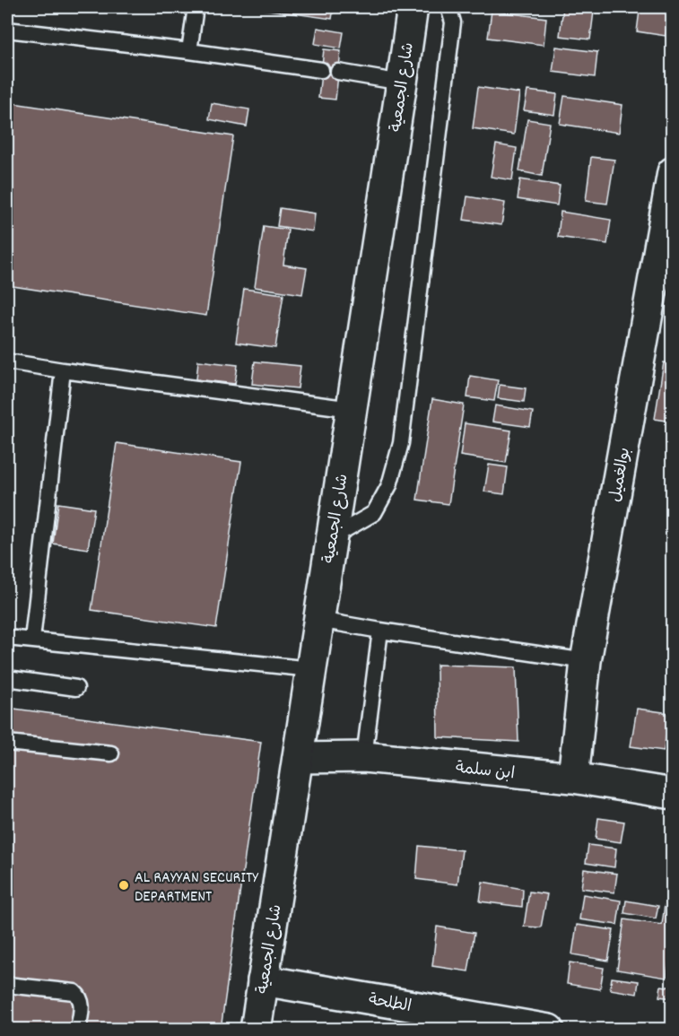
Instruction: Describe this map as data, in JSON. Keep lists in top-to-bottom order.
{
  "streets": {
    "street": [
      "شارع الجمعية",
      "بوالغميل",
      "ابن سلمة",
      "الطلحة"
    ]
  },
  "crossings": [
    ["شارع الجمعية", "ابن سلمة"],
    ["شارع الجمعية", "الطلحة"],
    ["بوالغميل", "ابن سلمة"]
  ],
  "places": ["AL RAYYAN SECURITY DEPARTMENT"]
}
